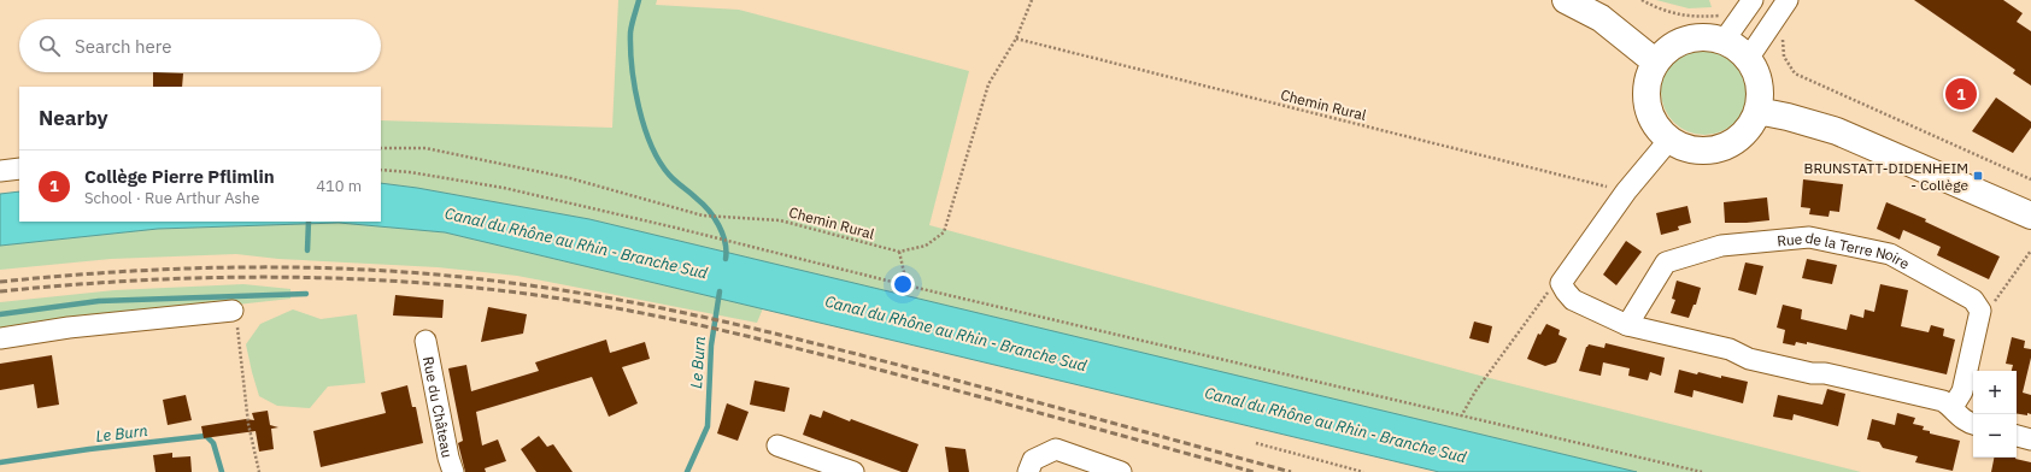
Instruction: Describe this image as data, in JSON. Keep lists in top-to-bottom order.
{
  "streets": {
    "street": ["Rue de la Terre Noire", "Rue du Château"],
    "path": ["Chemin Rural"]
  },
  "water": ["Canal du Rhône au Rhin - Branche Sud", "Le Burn"],
  "places": {
    "transit": ["BRUNSTATT-DIDENHEIM - Collège"]
  },
  "page": {
    "search": "Search here",
    "pins": "1",
    "heading": "Nearby",
    "list": [
      {
        "mark": "1",
        "name": "Collège Pierre Pflimlin",
        "note": "School · Rue Arthur Ashe",
        "value": "410 m"
      }
    ],
    "map_buttons": ["+", "−"]
  }
}
